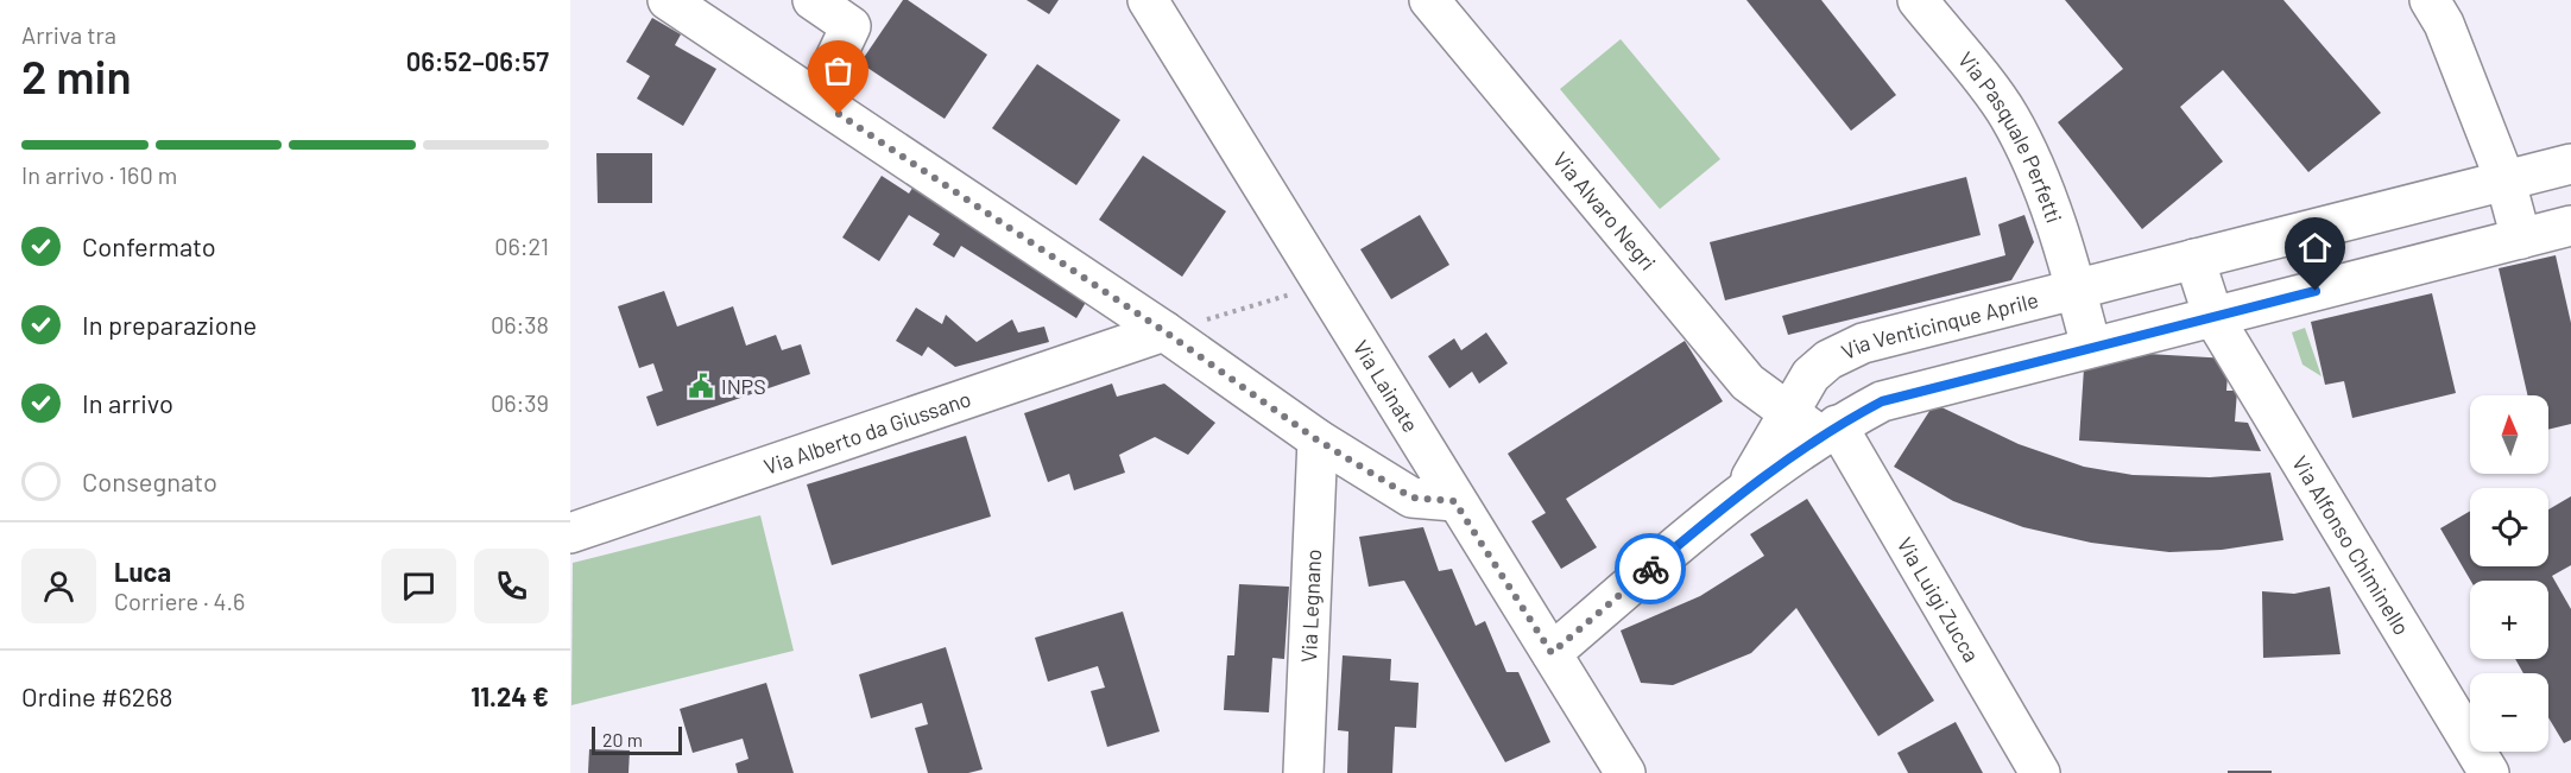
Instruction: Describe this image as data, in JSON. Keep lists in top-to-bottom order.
{
  "streets": {
    "street": [
      "Via Pasquale Perfetti",
      "Via Alvaro Negri",
      "Via Venticinque Aprile",
      "Via Lainate",
      "Via Alberto da Giussano",
      "Via Alfonso Chiminello",
      "Via Luigi Zucca",
      "Via Legnano"
    ]
  },
  "crossings": [
    ["Via Pasquale Perfetti", "Via Venticinque Aprile"],
    ["Via Alvaro Negri", "Via Venticinque Aprile"],
    ["Via Venticinque Aprile", "Via Lainate"],
    ["Via Venticinque Aprile", "Via Alfonso Chiminello"],
    ["Via Venticinque Aprile", "Via Luigi Zucca"]
  ],
  "places": {
    "public building": ["INPS"]
  },
  "scale_bar": "20 m",
  "north": "top",
  "page": {
    "heading": ["2 min", "Arriva tra", "06:52–06:57"],
    "panel": [
      "Luca",
      "Corriere · 4.6",
      "Ordine #6268",
      "11.24 €"
    ],
    "bar": "In arrivo · 160 m",
    "list": [
      ["Confermato", "06:21"],
      ["In preparazione", "06:38"],
      ["In arrivo", "06:39"],
      "Consegnato"
    ],
    "map_buttons": ["+", "−"],
    "scale": "20 m"
  }
}
